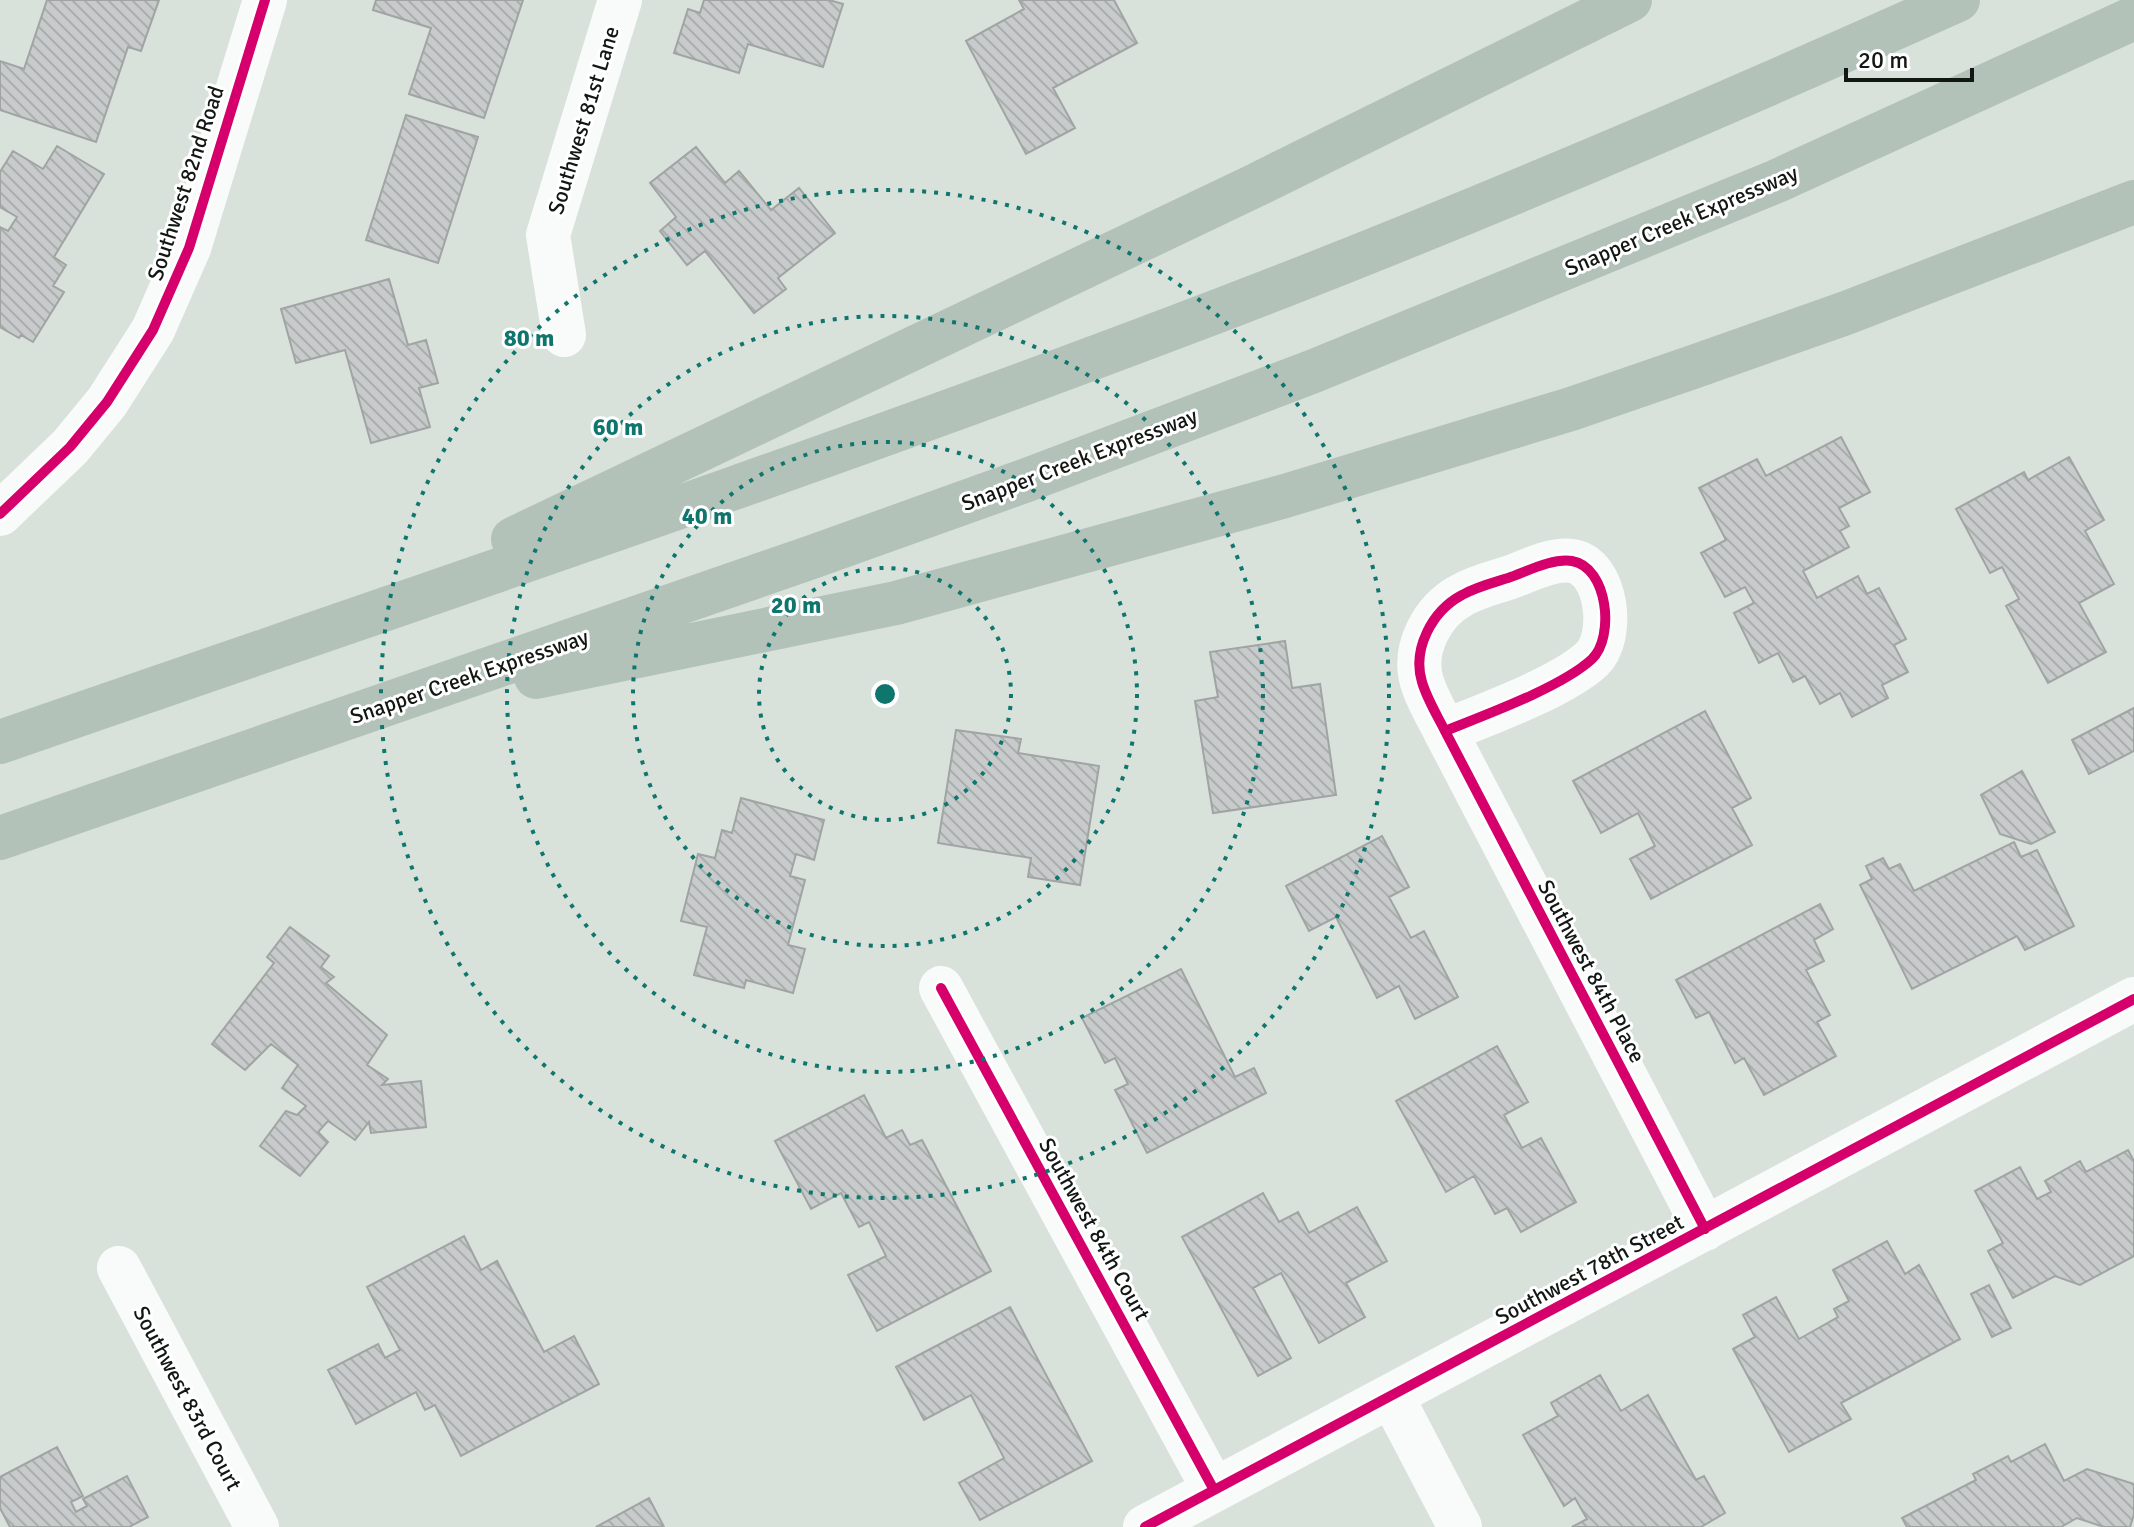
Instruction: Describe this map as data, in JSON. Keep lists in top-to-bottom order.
{
  "streets": {
    "highway": ["Snapper Creek Expressway"],
    "street": [
      "Southwest 81st Lane",
      "Southwest 82nd Road",
      "Southwest 84th Place",
      "Southwest 84th Court",
      "Southwest 78th Street",
      "Southwest 83rd Court"
    ]
  },
  "crossings": [
    ["Southwest 84th Place", "Southwest 78th Street"],
    ["Southwest 84th Court", "Southwest 78th Street"]
  ],
  "scale_bar": "20 m",
  "rings": [
    "80 m",
    "60 m",
    "40 m",
    "20 m"
  ]
}
